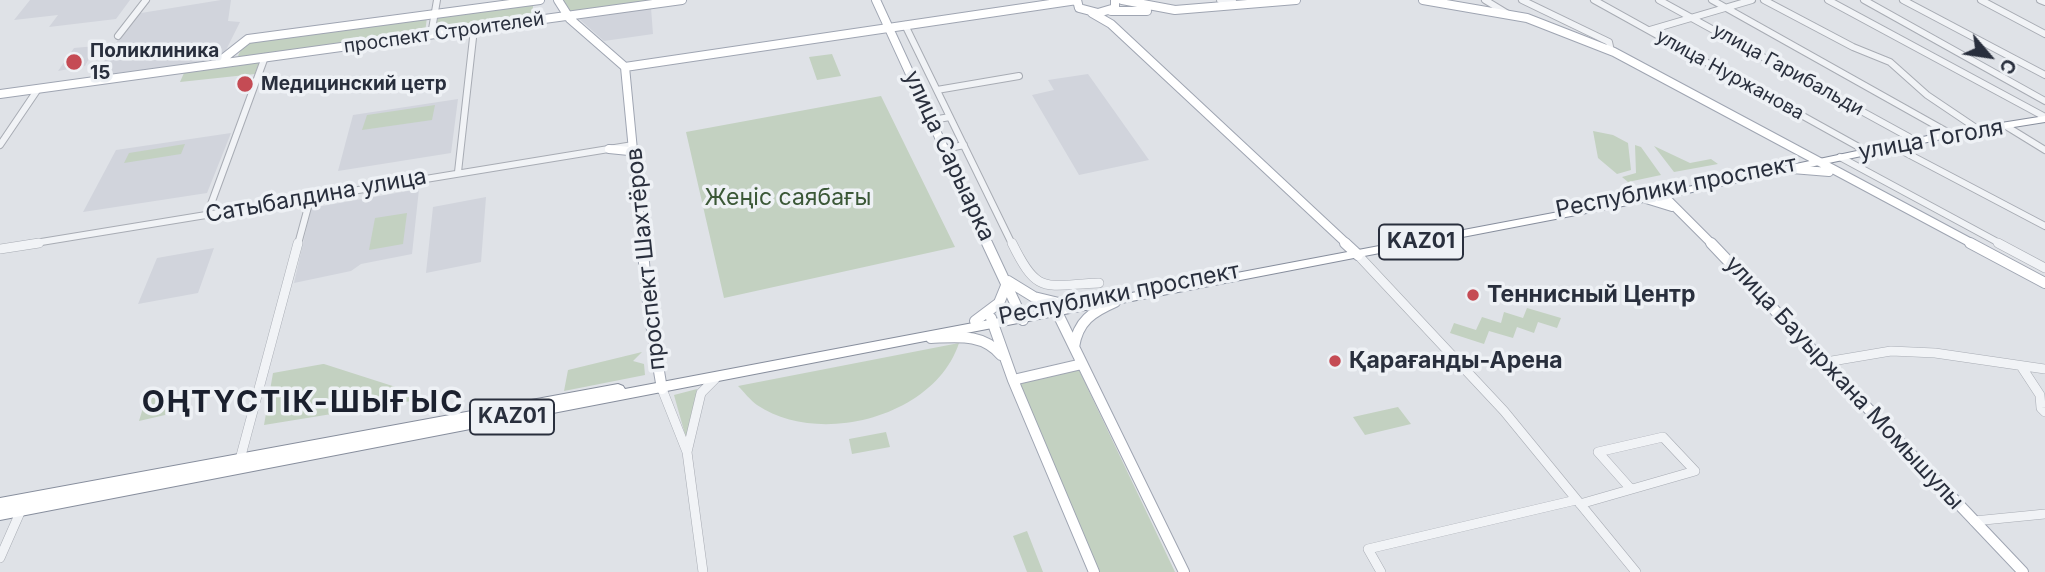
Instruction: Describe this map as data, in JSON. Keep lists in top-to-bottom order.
{
  "streets": {
    "highway": ["улица Гоголя", "Республики проспект", "KАZ01"],
    "main road": [
      "проспект Строителей",
      "улица Сарыарка",
      "проспект Шахтёров",
      "улица Бауыржана Момышулы"
    ],
    "street": ["улица Гарибальди", "улица Нуржанова", "Сатыбалдина улица"]
  },
  "crossings": [
    ["улица Гарибальди", "улица Гоголя"],
    ["улица Нуржанова", "улица Гоголя"],
    ["улица Гоголя", "Республики проспект"],
    ["улица Сарыарка", "Республики проспект"],
    ["Республики проспект", "проспект Шахтёров"],
    ["Республики проспект", "улица Бауыржана Момышулы"],
    ["Сатыбалдина улица", "проспект Шахтёров"]
  ],
  "districts": ["ОҢТҮСТІК-ШЫҒЫС"],
  "parks": ["Жеңіс саябағы"],
  "places": [
    "Поликлиника 15",
    "Медицинский цетр",
    "Теннисный Центр",
    "Қарағанды-Арена"
  ],
  "north": "bottom right"
}
